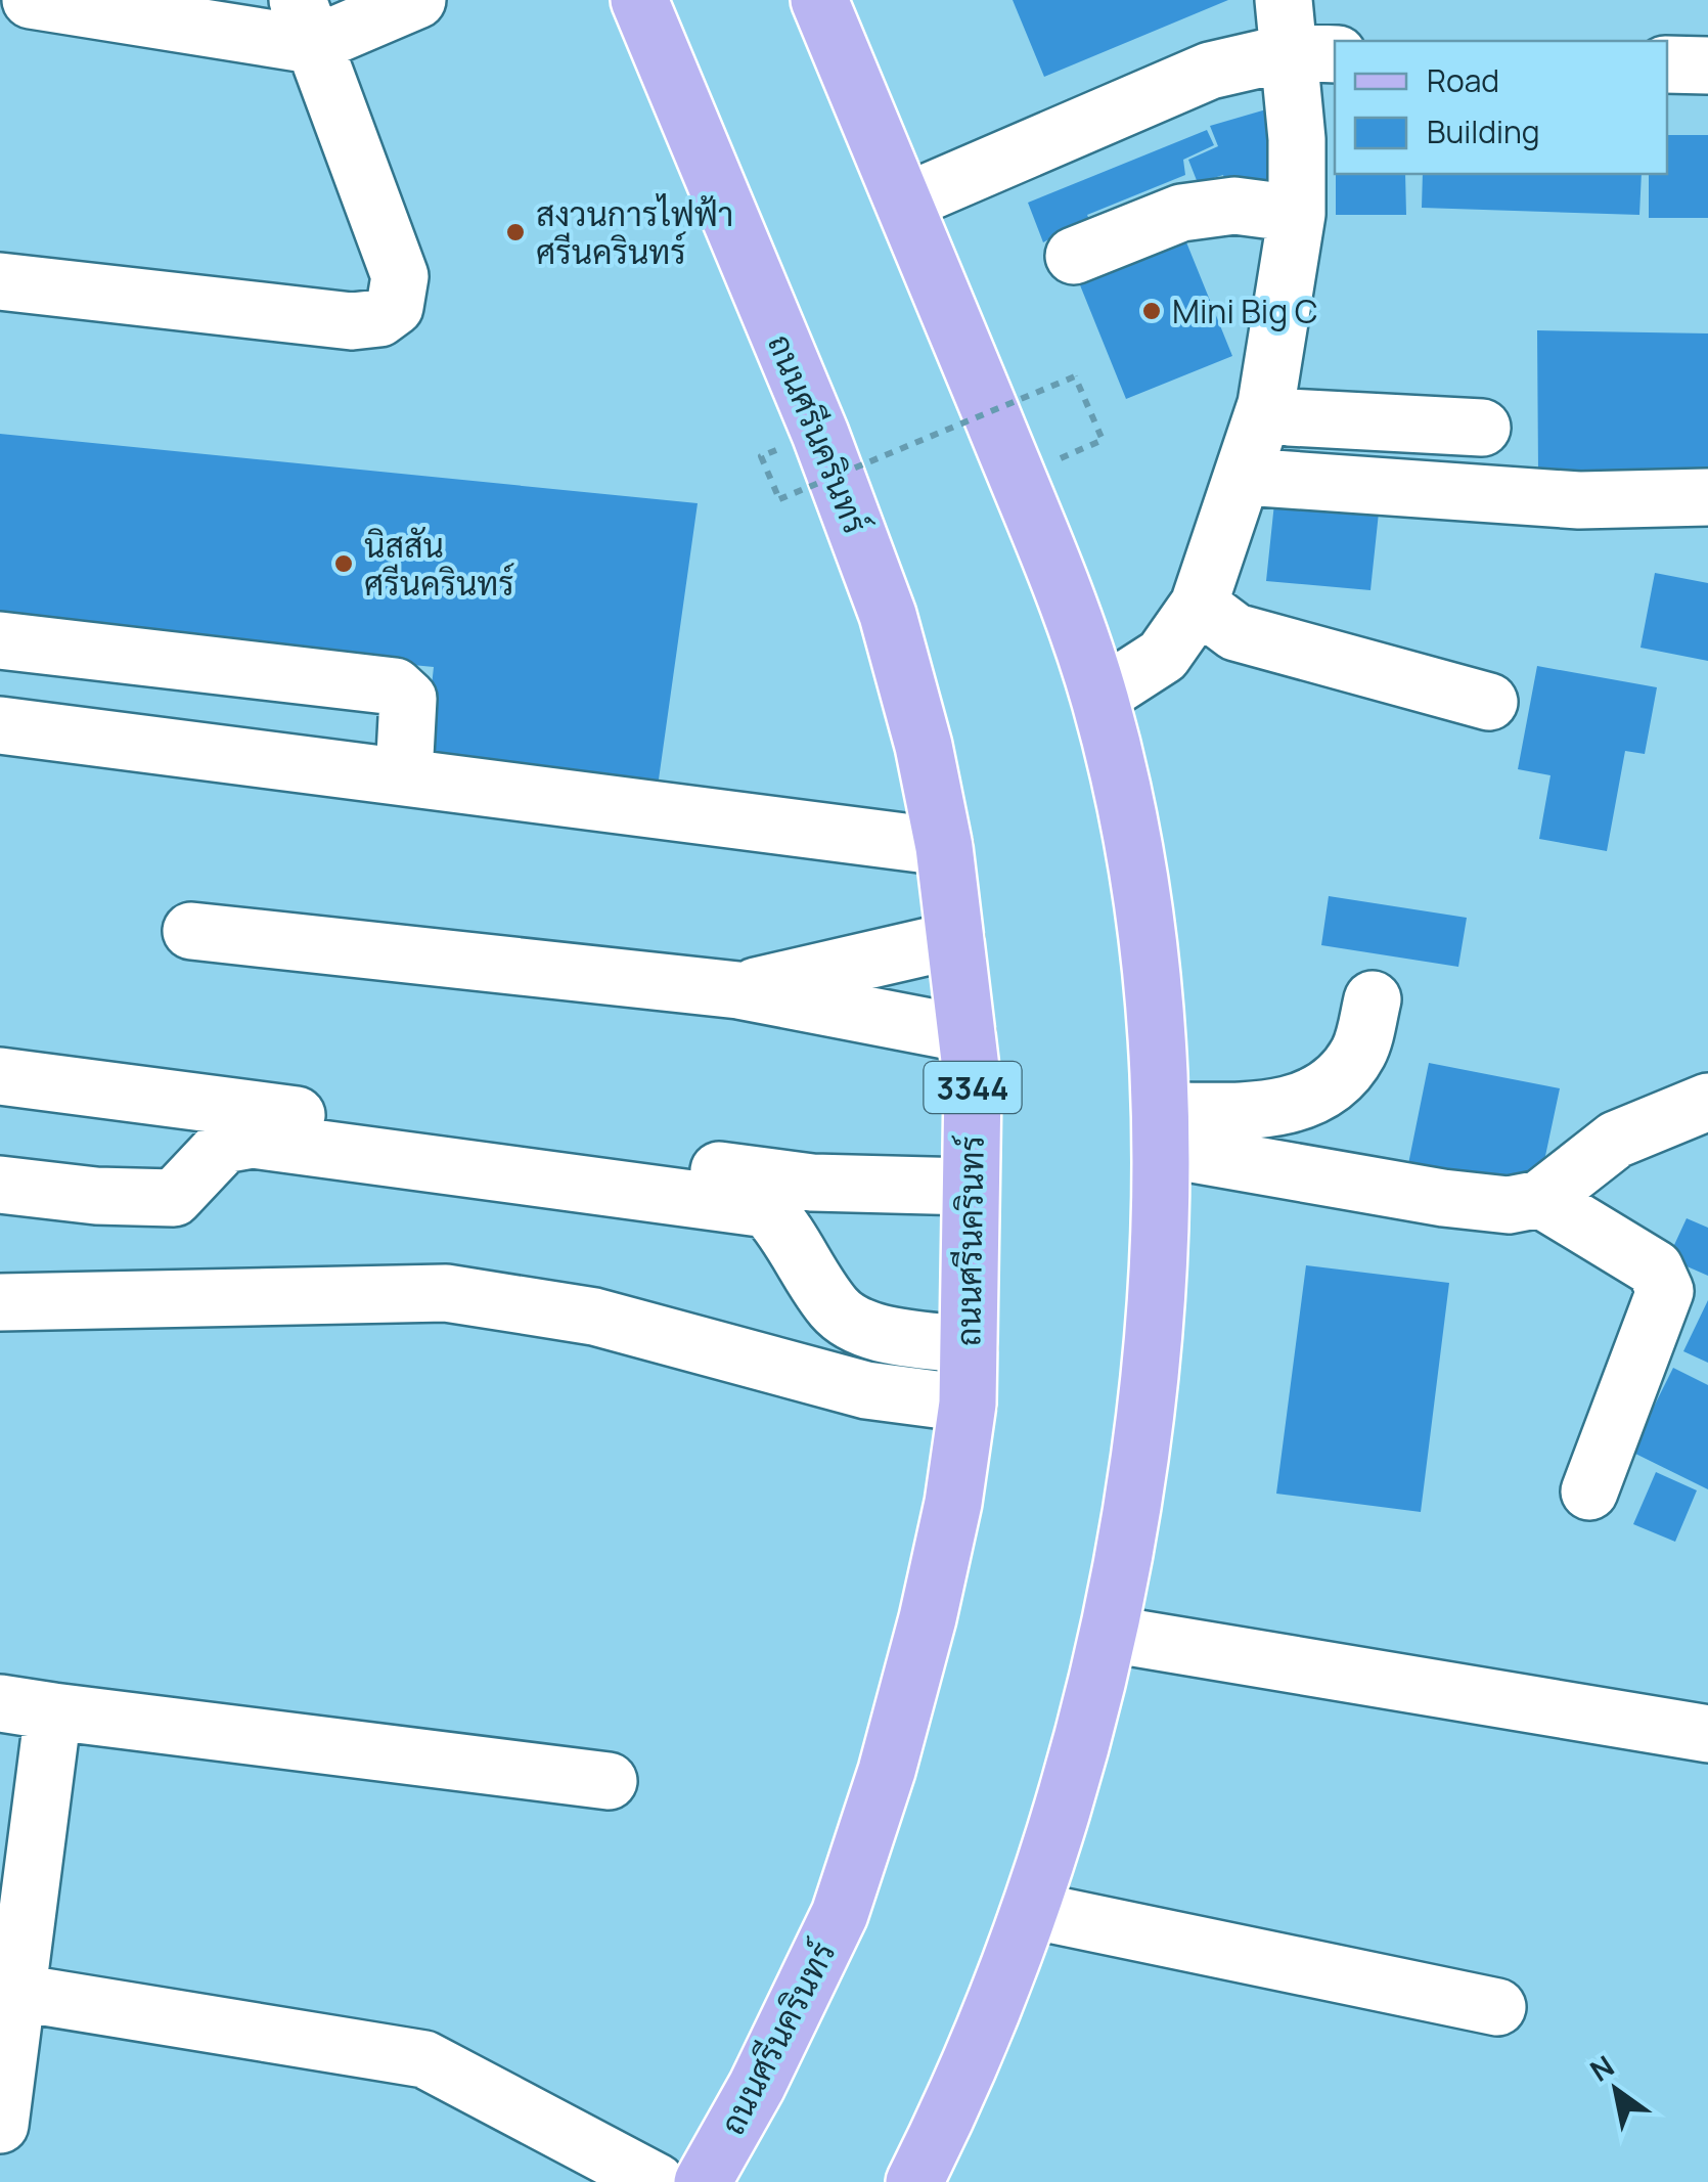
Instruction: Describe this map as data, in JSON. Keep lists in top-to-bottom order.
{
  "streets": {
    "main road": ["ถนนศรีนครินทร์", "3344"]
  },
  "places": ["สงวนการไฟฟ้า ศรีนครินทร์", "Mini Big C", "นิสสัน ศรีนครินทร์"],
  "legend": ["Road", "Building"],
  "north": "top left"
}
